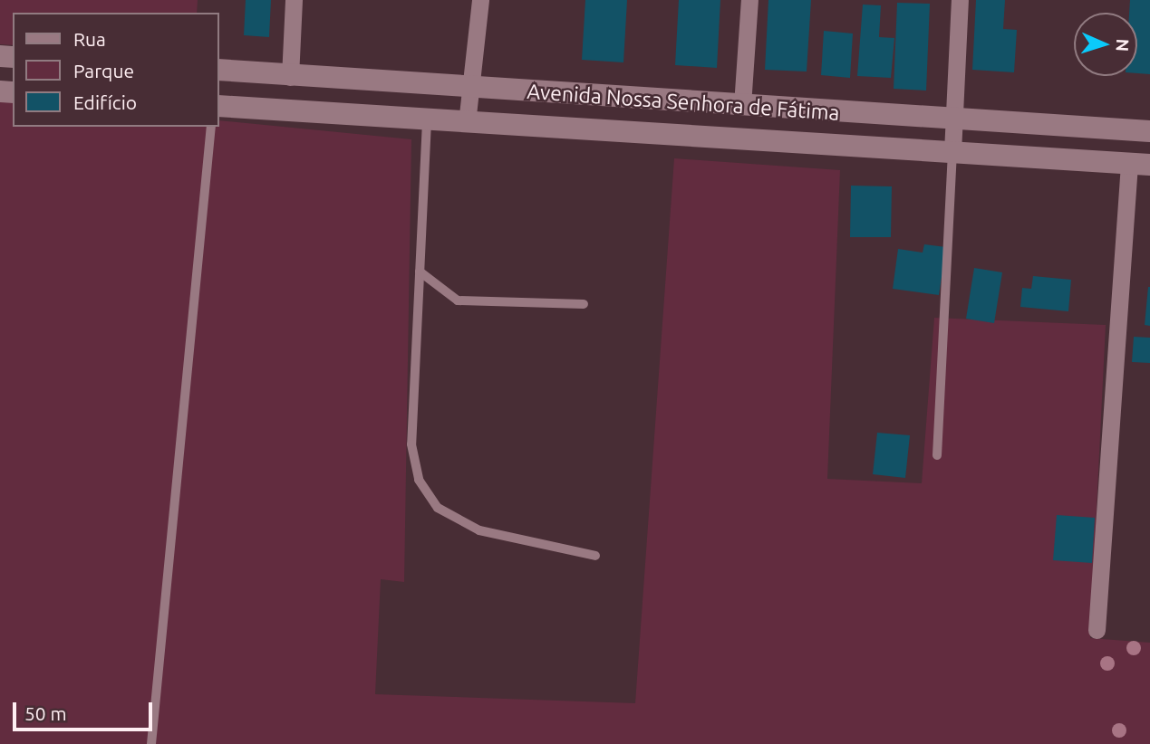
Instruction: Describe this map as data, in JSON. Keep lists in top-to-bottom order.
{
  "streets": {
    "street": ["Avenida Nossa Senhora de Fátima"]
  },
  "legend": ["Rua", "Parque", "Edifício"],
  "scale_bar": "50 m",
  "north": "right"
}
